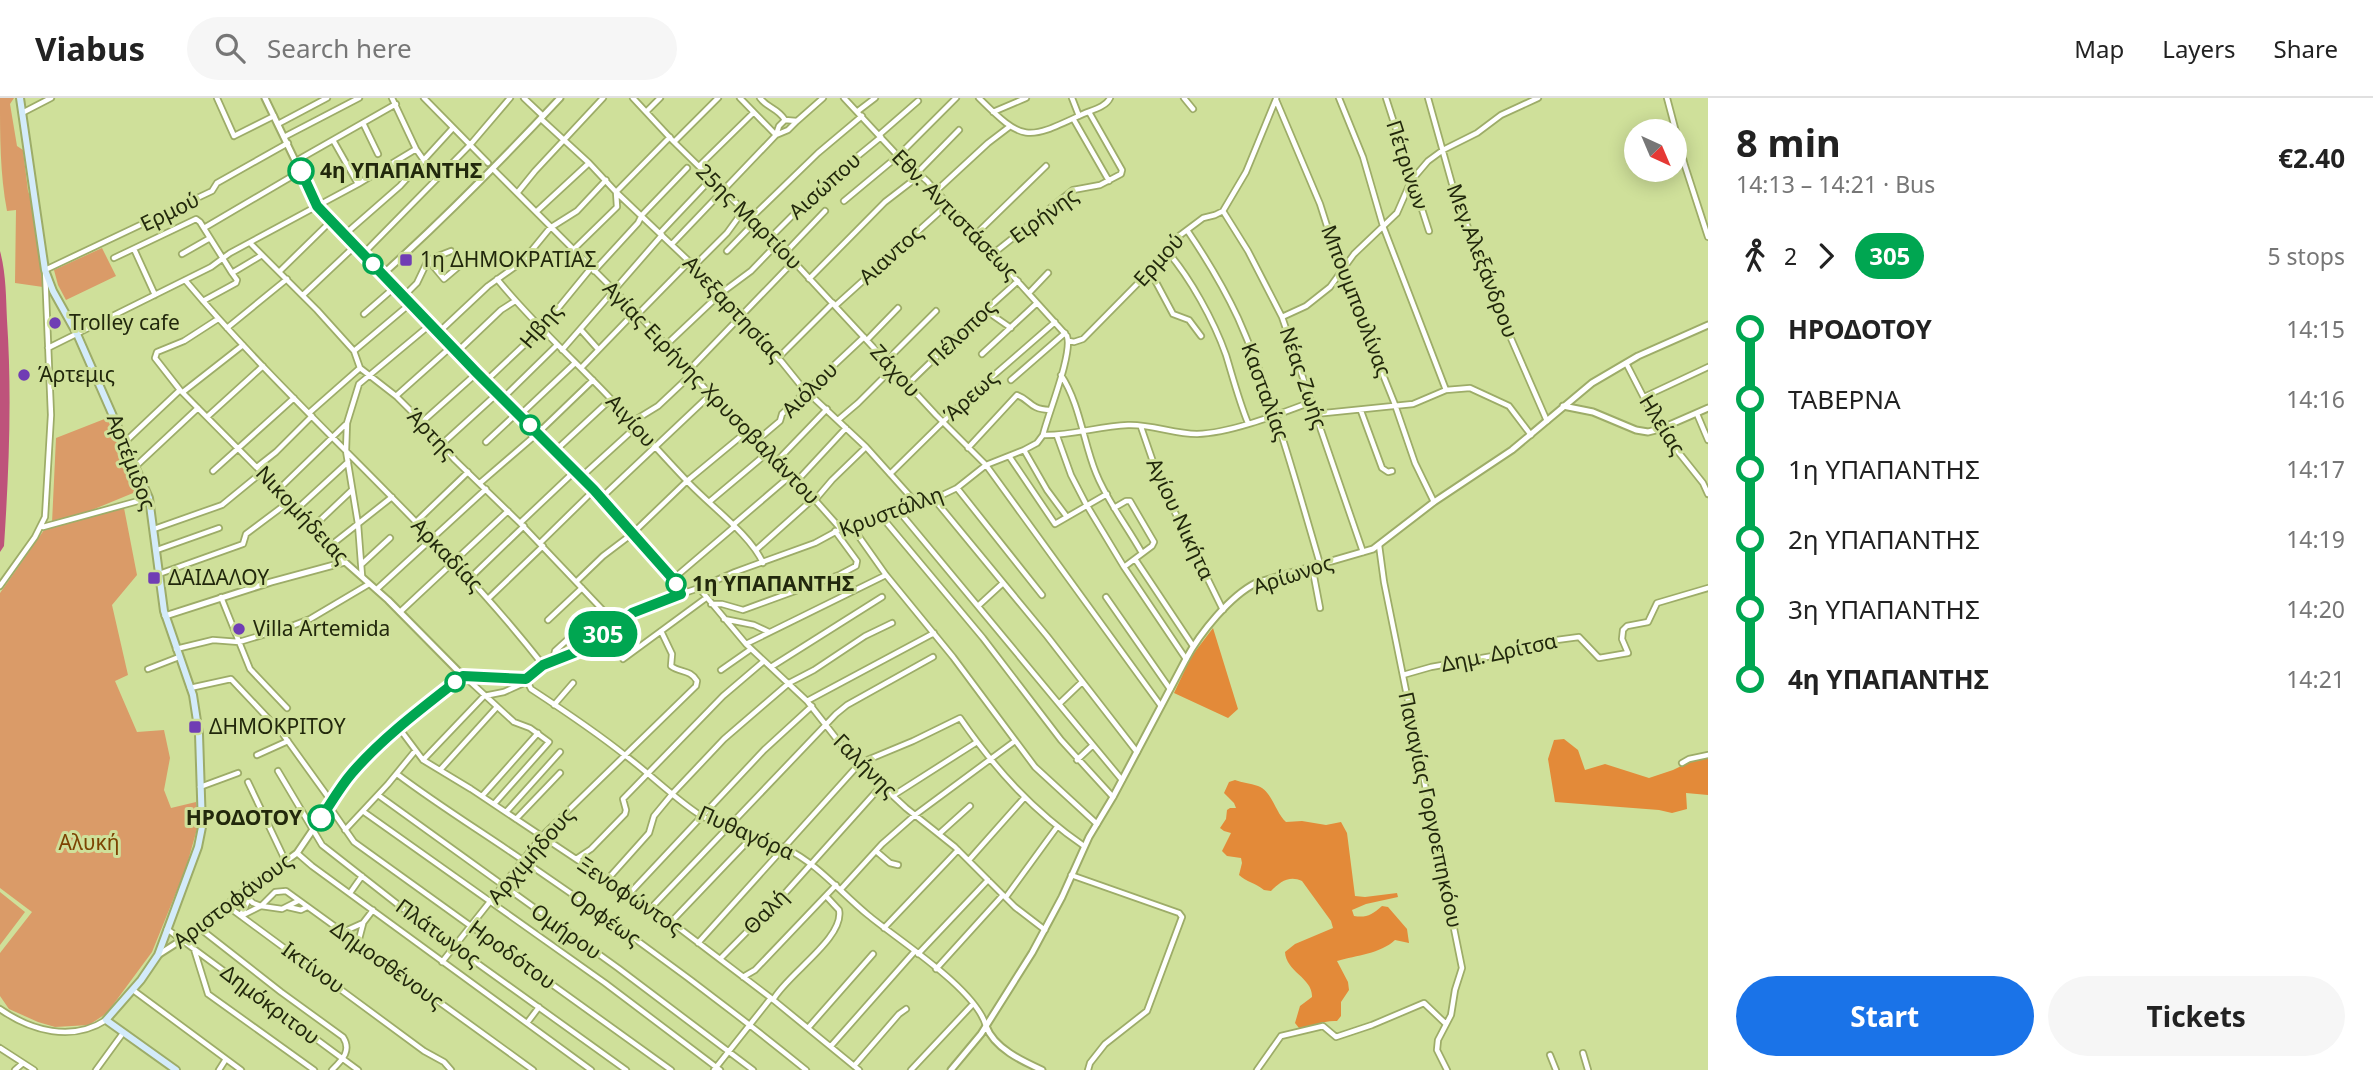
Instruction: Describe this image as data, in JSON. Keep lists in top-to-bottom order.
{
  "streets": {
    "main road": ["Αρτέμιδος"],
    "street": [
      "Πέτρινων",
      "Αισώπου",
      "Ερμού",
      "Εθν. Αντιστάσεως",
      "Ειρήνης",
      "25ης Μαρτίου",
      "Αιαντος",
      "Μεγ.Αλεξάνδρου",
      "Μπουμπουλίνας",
      "Ανεξαρτησίας",
      "Ηβης",
      "Πέλοπος",
      "Ζάχου",
      "Νέας Ζωής",
      "Αιόλου",
      "Κασταλίας",
      "Αγίας Ειρήνης Χρυσοβαλάντου",
      "Άρεως",
      "Αιγίου",
      "Ηλείας",
      "Άρτης",
      "Κρυστάλλη",
      "Νικομήδειας",
      "Αγίου Νικήτα",
      "Αρκαδίας",
      "Αρίωνος",
      "Δημ. Δρίτσα",
      "Γαλήνης",
      "Παναγίας Γοργοεπηκόου",
      "Πυθαγόρα",
      "Αρχιμήδους",
      "Ξενοφώντος",
      "Αριστοφάνους",
      "Θαλή",
      "Ορφέως",
      "Ομήρου",
      "Πλάτωνος",
      "Ηροδότου",
      "Δημοσθένους",
      "Ικτίνου",
      "Δημόκριτου"
    ]
  },
  "crossings": [
    ["Αισώπου", "Εθν. Αντιστάσεως"],
    ["Αισώπου", "25ης Μαρτίου"],
    ["Ερμού", "Νέας Ζωής"],
    ["Ερμού", "Κασταλίας"],
    ["Ερμού", "Αρτέμιδος"],
    ["Εθν. Αντιστάσεως", "Ειρήνης"],
    ["Εθν. Αντιστάσεως", "Αιαντος"],
    ["Εθν. Αντιστάσεως", "Πέλοπος"],
    ["Εθν. Αντιστάσεως", "Άρεως"],
    ["25ης Μαρτίου", "Αιαντος"],
    ["25ης Μαρτίου", "Ζάχου"],
    ["25ης Μαρτίου", "Αιόλου"],
    ["Αιαντος", "Ανεξαρτησίας"],
    ["Μεγ.Αλεξάνδρου", "Αρίωνος"],
    ["Μπουμπουλίνας", "Αρίωνος"],
    ["Ανεξαρτησίας", "Ηβης"],
    ["Ανεξαρτησίας", "Αιόλου"],
    ["Ανεξαρτησίας", "Άρεως"],
    ["Ανεξαρτησίας", "Κρυστάλλη"],
    ["Ηβης", "Αγίας Ειρήνης Χρυσοβαλάντου"],
    ["Ηβης", "Αιγίου"],
    ["Πέλοπος", "Ζάχου"],
    ["Ζάχου", "Αιόλου"],
    ["Ζάχου", "Άρεως"],
    ["Ζάχου", "Κρυστάλλη"],
    ["Ζάχου", "Αρίωνος"],
    ["Νέας Ζωής", "Αρίωνος"],
    ["Αιόλου", "Αγίας Ειρήνης Χρυσοβαλάντου"],
    ["Κασταλίας", "Αρίωνος"],
    ["Αγίας Ειρήνης Χρυσοβαλάντου", "Κρυστάλλη"],
    ["Αγίας Ειρήνης Χρυσοβαλάντου", "Γαλήνης"],
    ["Αιγίου", "Κρυστάλλη"],
    ["Ηλείας", "Αρίωνος"],
    ["Άρτης", "Κρυστάλλη"],
    ["Αρτέμιδος", "Αριστοφάνους"],
    ["Αρτέμιδος", "Ηροδότου"],
    ["Αρτέμιδος", "Δημόκριτου"],
    ["Κρυστάλλη", "Αρκαδίας"],
    ["Κρυστάλλη", "Γαλήνης"],
    ["Κρυστάλλη", "Πυθαγόρα"],
    ["Νικομήδειας", "Αριστοφάνους"],
    ["Αγίου Νικήτα", "Αρίωνος"],
    ["Αρίωνος", "Γαλήνης"],
    ["Αρίωνος", "Παναγίας Γοργοεπηκόου"],
    ["Αρίωνος", "Πυθαγόρα"],
    ["Δημ. Δρίτσα", "Παναγίας Γοργοεπηκόου"],
    ["Γαλήνης", "Θαλή"],
    ["Πυθαγόρα", "Αρχιμήδους"],
    ["Πυθαγόρα", "Θαλή"],
    ["Αρχιμήδους", "Ξενοφώντος"],
    ["Αρχιμήδους", "Ορφέως"],
    ["Αρχιμήδους", "Ομήρου"],
    ["Αρχιμήδους", "Πλάτωνος"],
    ["Αρχιμήδους", "Ηροδότου"],
    ["Ξενοφώντος", "Αριστοφάνους"],
    ["Ξενοφώντος", "Θαλή"],
    ["Αριστοφάνους", "Πλάτωνος"],
    ["Αριστοφάνους", "Ηροδότου"],
    ["Αριστοφάνους", "Ικτίνου"],
    ["Αριστοφάνους", "Δημόκριτου"]
  ],
  "parks": ["Αλυκή"],
  "places": {
    "other": [
      "4η ΥΠΑΠΑΝΤΗΣ",
      "Trolley cafe",
      "Άρτεμις",
      "1η ΥΠΑΠΑΝΤΗΣ",
      "Villa Artemida",
      "ΗΡΟΔΟΤΟΥ"
    ],
    "transit": ["1η ΔΗΜΟΚΡΑΤΙΑΣ", "ΔΑΙΔΑΛΟΥ", "ΔΗΜΟΚΡΙΤΟΥ"]
  },
  "lines": ["bus line 305"],
  "north": "bottom right",
  "page": {
    "header": "Viabus",
    "search": "Search here",
    "nav": ["Map", "Layers", "Share"],
    "on_map": "305",
    "heading": ["8 min", "14:13 – 14:21 · Bus", "€2.40"],
    "legs": ["2", "305", "5 stops"],
    "list": [
      {
        "name": "ΗΡΟΔΟΤΟΥ",
        "value": "14:15"
      },
      {
        "name": "ΤΑΒΕΡΝΑ",
        "value": "14:16"
      },
      {
        "name": "1η ΥΠΑΠΑΝΤΗΣ",
        "value": "14:17"
      },
      {
        "name": "2η ΥΠΑΠΑΝΤΗΣ",
        "value": "14:19"
      },
      {
        "name": "3η ΥΠΑΠΑΝΤΗΣ",
        "value": "14:20"
      },
      {
        "name": "4η ΥΠΑΠΑΝΤΗΣ",
        "value": "14:21"
      }
    ],
    "buttons": ["Start", "Tickets"]
  }
}
